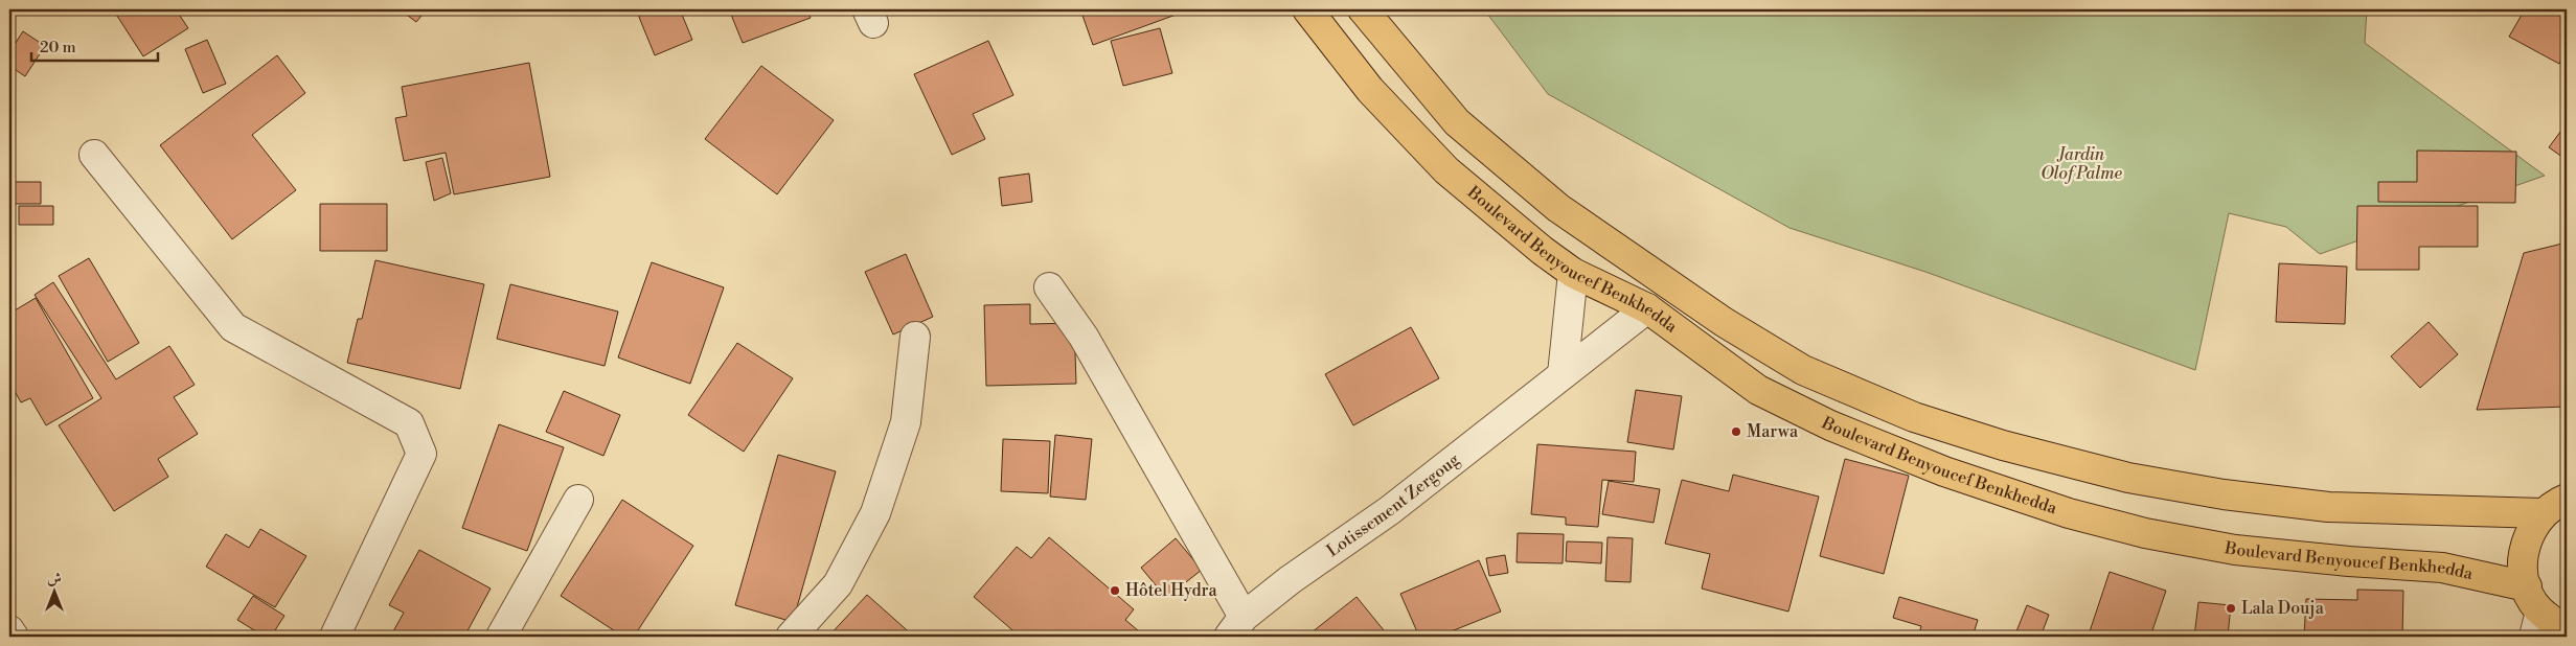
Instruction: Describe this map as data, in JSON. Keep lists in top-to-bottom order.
{
  "streets": {
    "main road": ["Boulevard Benyoucef Benkhedda"],
    "street": ["Lotissement Zergoug"]
  },
  "crossings": [
    ["Boulevard Benyoucef Benkhedda", "Lotissement Zergoug"]
  ],
  "parks": ["Jardin Olof Palme"],
  "places": ["Marwa", "Hôtel Hydra", "Lala Douja"],
  "scale_bar": "20 m",
  "north": "top"
}
